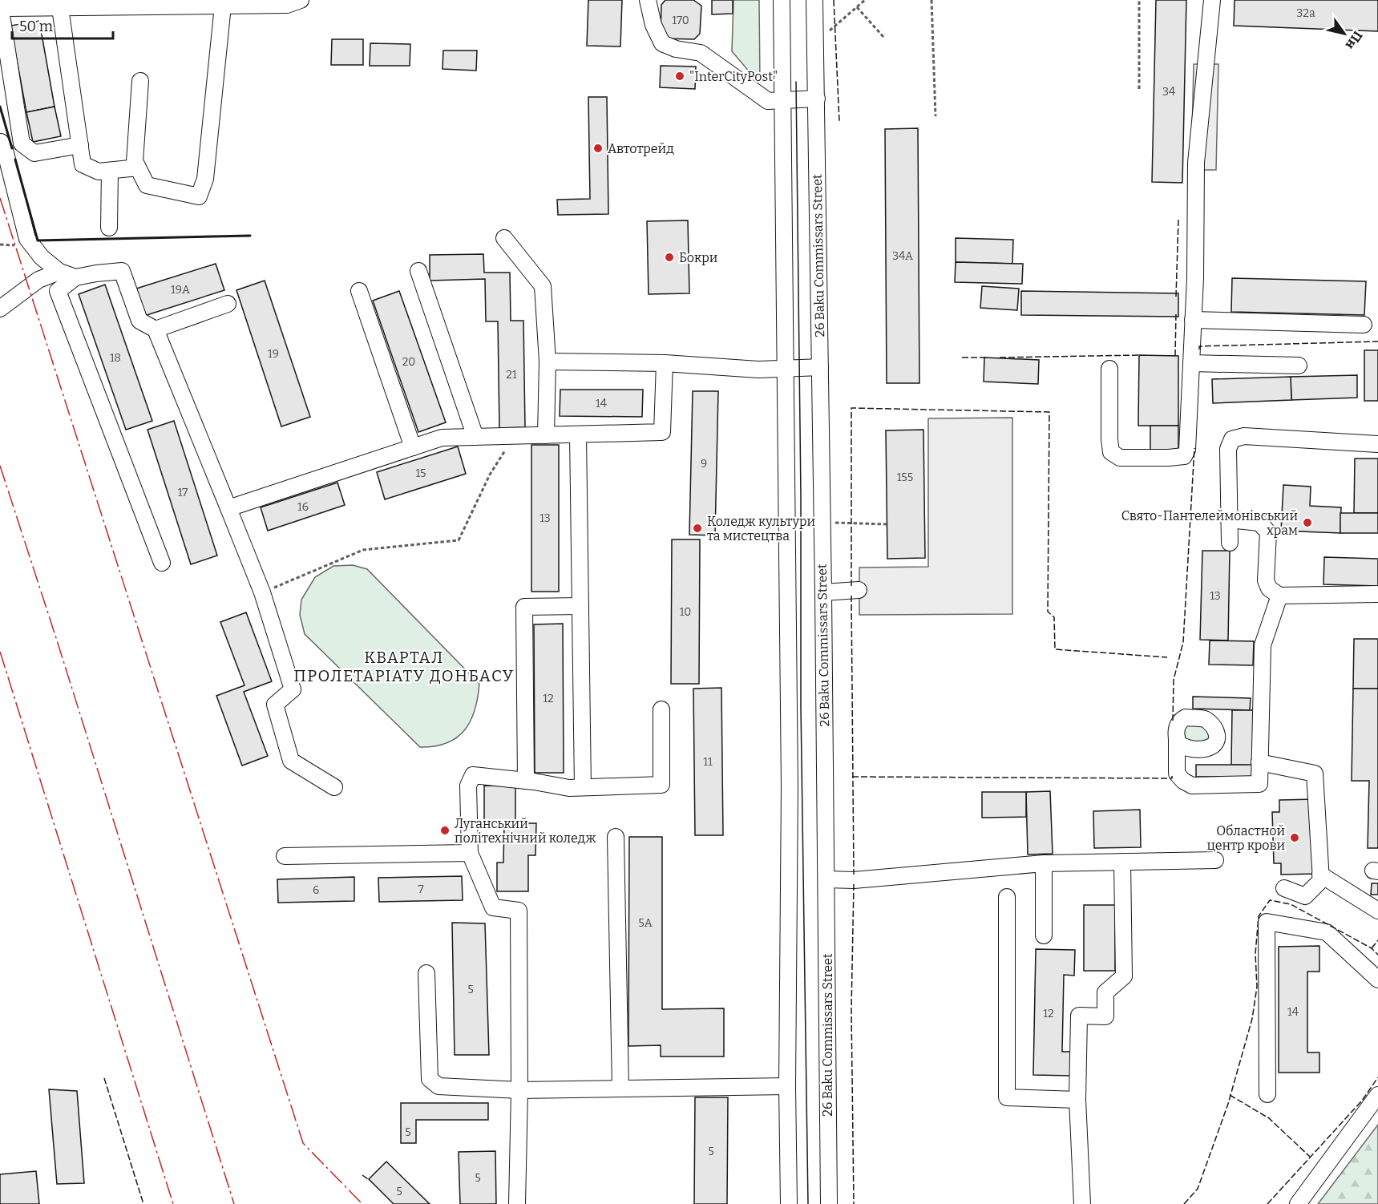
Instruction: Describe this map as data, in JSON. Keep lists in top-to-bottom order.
{
  "streets": {
    "street": ["26 Baku Commissars Street"]
  },
  "districts": ["КВАРТАЛ ПРОЛЕТАРІАТУ ДОНБАСУ"],
  "places": [
    "\"InterCityPost\"",
    "Автотрейд",
    "Бокри",
    "Свято-Пантелеймонівський храм",
    "Коледж культури та мистецтва",
    "Луганський політехнічний коледж",
    "Областной центр крови"
  ],
  "house_numbers": [
    "32а",
    "170",
    "34",
    "34А",
    "19А",
    "19",
    "18",
    "20",
    "21",
    "14",
    "9",
    "15",
    "155",
    "17",
    "16",
    "13",
    "13",
    "10",
    "12",
    "11",
    "7",
    "6",
    "5А",
    "5",
    "14",
    "12",
    "5",
    "5",
    "5",
    "5"
  ],
  "scale_bar": "50 m",
  "north": "bottom right"
}
